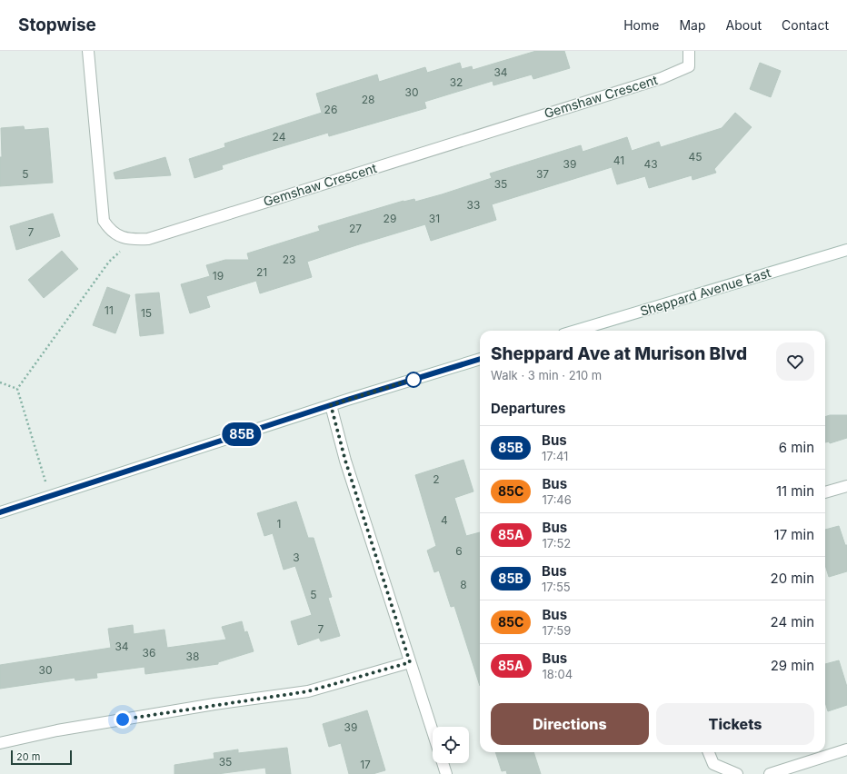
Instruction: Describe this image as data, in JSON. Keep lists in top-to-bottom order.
{
  "streets": {
    "street": ["Gemshaw Crescent", "Sheppard Avenue East"]
  },
  "lines": ["bus line 85B"],
  "house_numbers": [
    "34",
    "32",
    "30",
    "28",
    "26",
    "24",
    "45",
    "41",
    "39",
    "43",
    "5",
    "37",
    "35",
    "33",
    "29",
    "31",
    "27",
    "7",
    "23",
    "21",
    "19",
    "11",
    "15",
    "2",
    "4",
    "1",
    "6",
    "3",
    "8",
    "5",
    "7",
    "34",
    "36",
    "38",
    "30",
    "39",
    "35",
    "17"
  ],
  "scale_bar": "20 m",
  "page": {
    "header": "Stopwise",
    "nav": [
      "Home",
      "Map",
      "About",
      "Contact"
    ],
    "on_map": "85B",
    "heading": [
      ["Sheppard Ave at Murison Blvd", "Walk · 3 min · 210 m"],
      "Departures"
    ],
    "list": [
      {
        "mark": "85B",
        "name": "Bus",
        "note": "17:41",
        "value": "6 min"
      },
      {
        "mark": "85C",
        "name": "Bus",
        "note": "17:46",
        "value": "11 min"
      },
      {
        "mark": "85A",
        "name": "Bus",
        "note": "17:52",
        "value": "17 min"
      },
      {
        "mark": "85B",
        "name": "Bus",
        "note": "17:55",
        "value": "20 min"
      },
      {
        "mark": "85C",
        "name": "Bus",
        "note": "17:59",
        "value": "24 min"
      },
      {
        "mark": "85A",
        "name": "Bus",
        "note": "18:04",
        "value": "29 min"
      }
    ],
    "buttons": ["Directions", "Tickets"],
    "scale": "20 m"
  }
}
